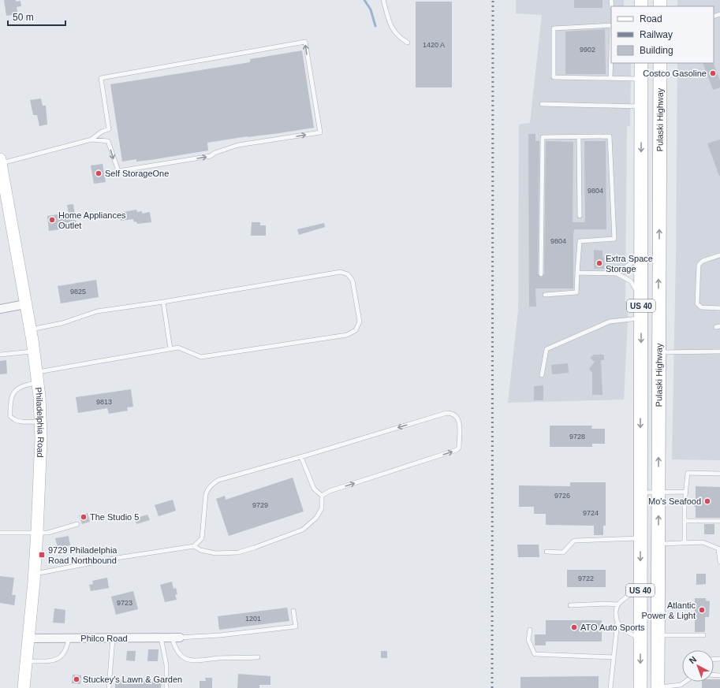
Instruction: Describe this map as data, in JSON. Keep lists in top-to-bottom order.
{
  "streets": {
    "highway": ["Pulaski Highway", "US 40"],
    "main road": ["Philadelphia Road"],
    "street": ["Philco Road"]
  },
  "crossings": [
    ["Philadelphia Road", "Philco Road"]
  ],
  "places": {
    "other": [
      "Costco Gasoline",
      "Self StorageOne",
      "Home Appliances Outlet",
      "Extra Space Storage",
      "Mo's Seafood",
      "The Studio 5",
      "Atlantic Power & Light",
      "ATO Auto Sports",
      "Stuckey's Lawn & Garden"
    ],
    "transit": ["9729 Philadelphia Road Northbound"]
  },
  "house_numbers": [
    "1420 A",
    "9902",
    "9804",
    "9804",
    "9825",
    "9813",
    "9728",
    "9726",
    "9729",
    "9724",
    "9722",
    "9723",
    "1201"
  ],
  "legend": ["Road", "Railway", "Building"],
  "scale_bar": "50 m",
  "north": "top left"
}
